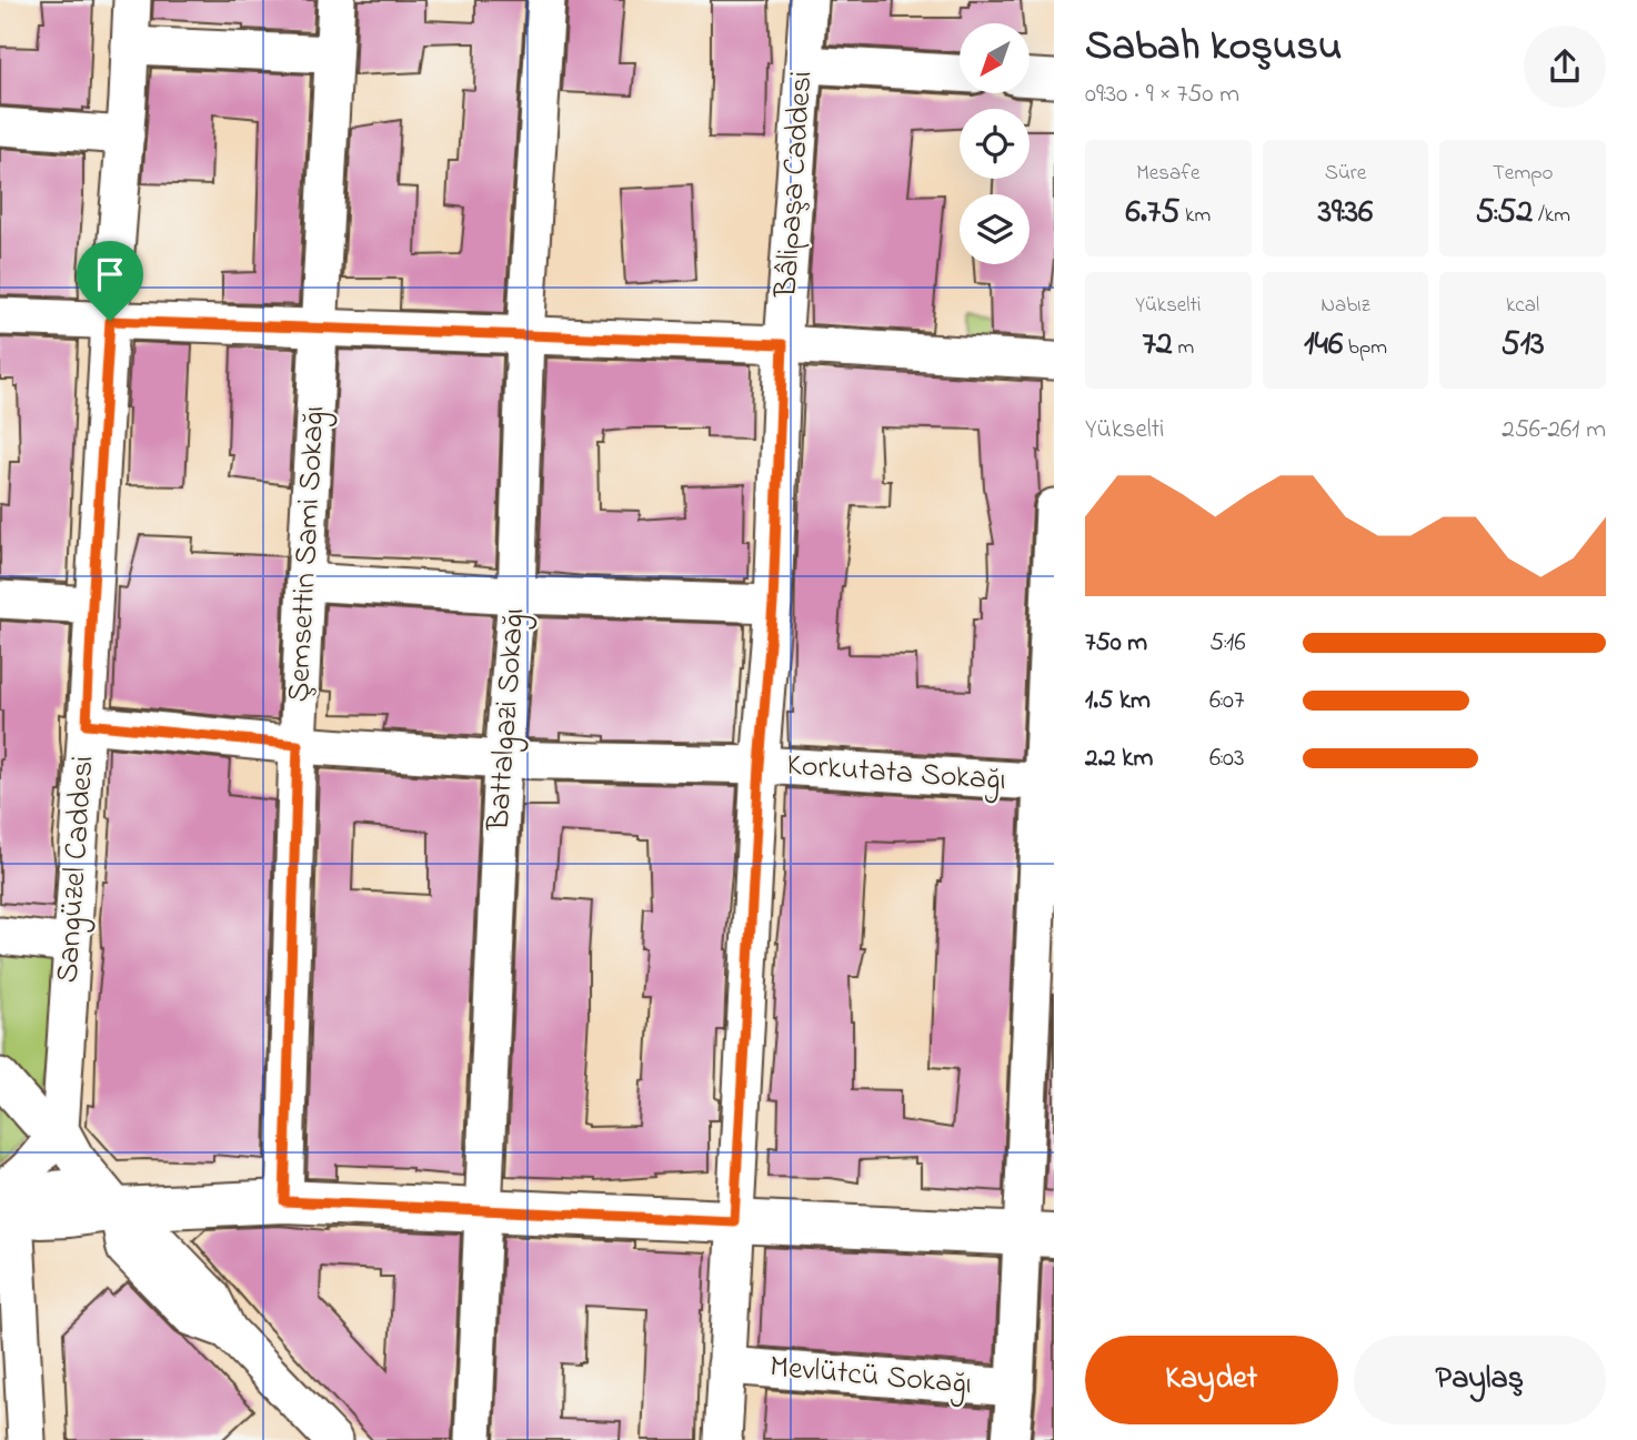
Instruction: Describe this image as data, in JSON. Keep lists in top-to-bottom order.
{
  "streets": {
    "street": [
      "Bâlipaşa Caddesi",
      "Şemsettin Sami Sokağı",
      "Battalgazi Sokağı",
      "Korkutata Sokağı",
      "Sangüzel Caddesi",
      "Mevlütcü Sokağı"
    ]
  },
  "crossings": [
    ["Bâlipaşa Caddesi", "Korkutata Sokağı"],
    ["Bâlipaşa Caddesi", "Mevlütcü Sokağı"],
    ["Şemsettin Sami Sokağı", "Korkutata Sokağı"],
    ["Battalgazi Sokağı", "Korkutata Sokağı"],
    ["Korkutata Sokağı", "Sangüzel Caddesi"]
  ],
  "north": "bottom left",
  "page": {
    "heading": ["Sabah koşusu", "09:30 · 9 × 750 m"],
    "stats": [
      ["Mesafe", "6.75 km"],
      ["Süre", "39:36"],
      ["Tempo", "5:52 /km"],
      ["Yükselti", "72 m"],
      ["Nabız", "146 bpm"],
      ["kcal", "513"]
    ],
    "chart": ["Yükselti", "256–261 m"],
    "list": [
      {
        "name": "750 m",
        "note": "5:16"
      },
      {
        "name": "1.5 km",
        "note": "6:07"
      },
      {
        "name": "2.2 km",
        "note": "6:03"
      }
    ],
    "buttons": ["Kaydet", "Paylaş"]
  }
}
